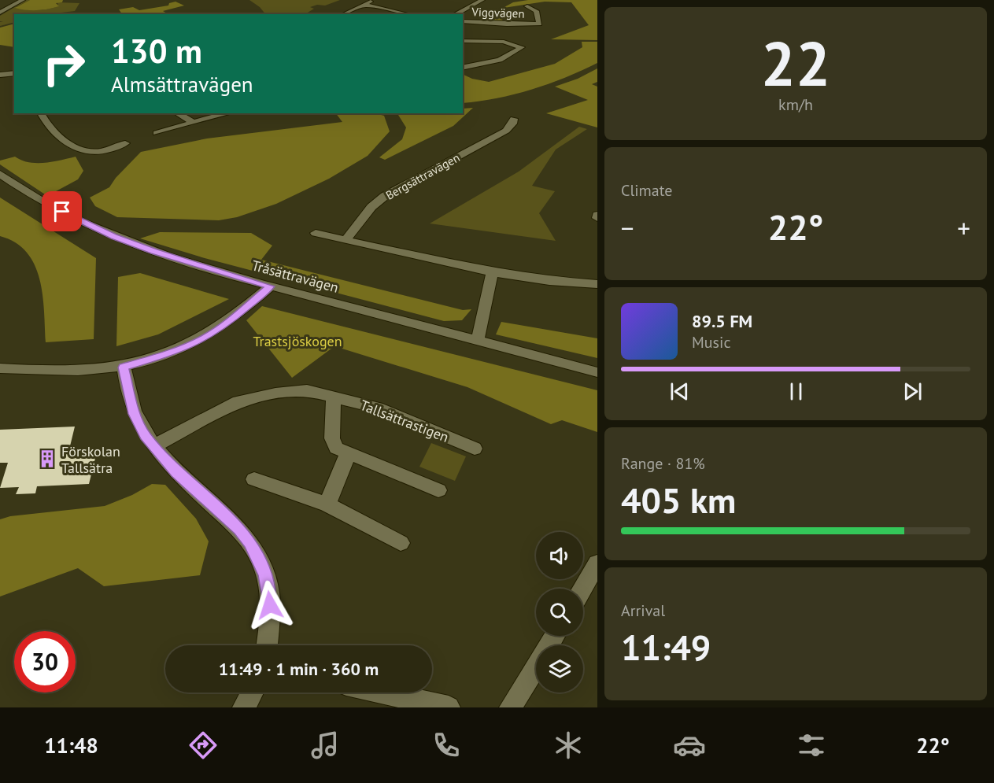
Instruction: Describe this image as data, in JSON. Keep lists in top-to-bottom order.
{
  "streets": {
    "street": [
      "Viggvägen",
      "Bergsättravägen",
      "Tråsättravägen",
      "Tallsättrastigen"
    ]
  },
  "parks": ["Trastsjöskogen"],
  "places": {
    "building": ["Förskolan Tallsätra"]
  },
  "page": {
    "tile": [
      ["22", "km/h"],
      "Climate",
      ["Range · 81%", "405 km"],
      ["Arrival", "11:49"]
    ],
    "turn": ["130 m", "Almsättravägen"],
    "heat": ["−", "22°", "+"],
    "song": ["89.5 FM", "Music"],
    "limit": "30",
    "trip": "11:49 · 1 min · 360 m",
    "tabs": ["11:48", "22°"]
  }
}
